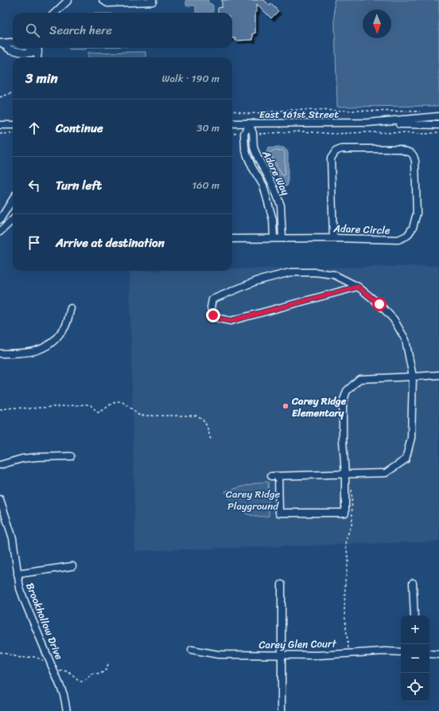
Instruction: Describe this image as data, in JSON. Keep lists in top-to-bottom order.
{
  "streets": {
    "street": [
      "East 161st Street",
      "Adare Way",
      "Adare Circle",
      "Brookhollow Drive",
      "Carey Glen Court"
    ]
  },
  "crossings": [
    ["East 161st Street", "Adare Way"],
    ["Adare Way", "Adare Circle"]
  ],
  "parks": ["Carey Ridge Playground"],
  "places": ["Carey Ridge Elementary"],
  "north": "bottom",
  "page": {
    "search": "Search here",
    "heading": ["3 min", "Walk · 190 m"],
    "list": [
      ["Continue", "30 m"],
      ["Turn left", "160 m"],
      "Arrive at destination"
    ],
    "map_buttons": ["+", "−"]
  }
}
